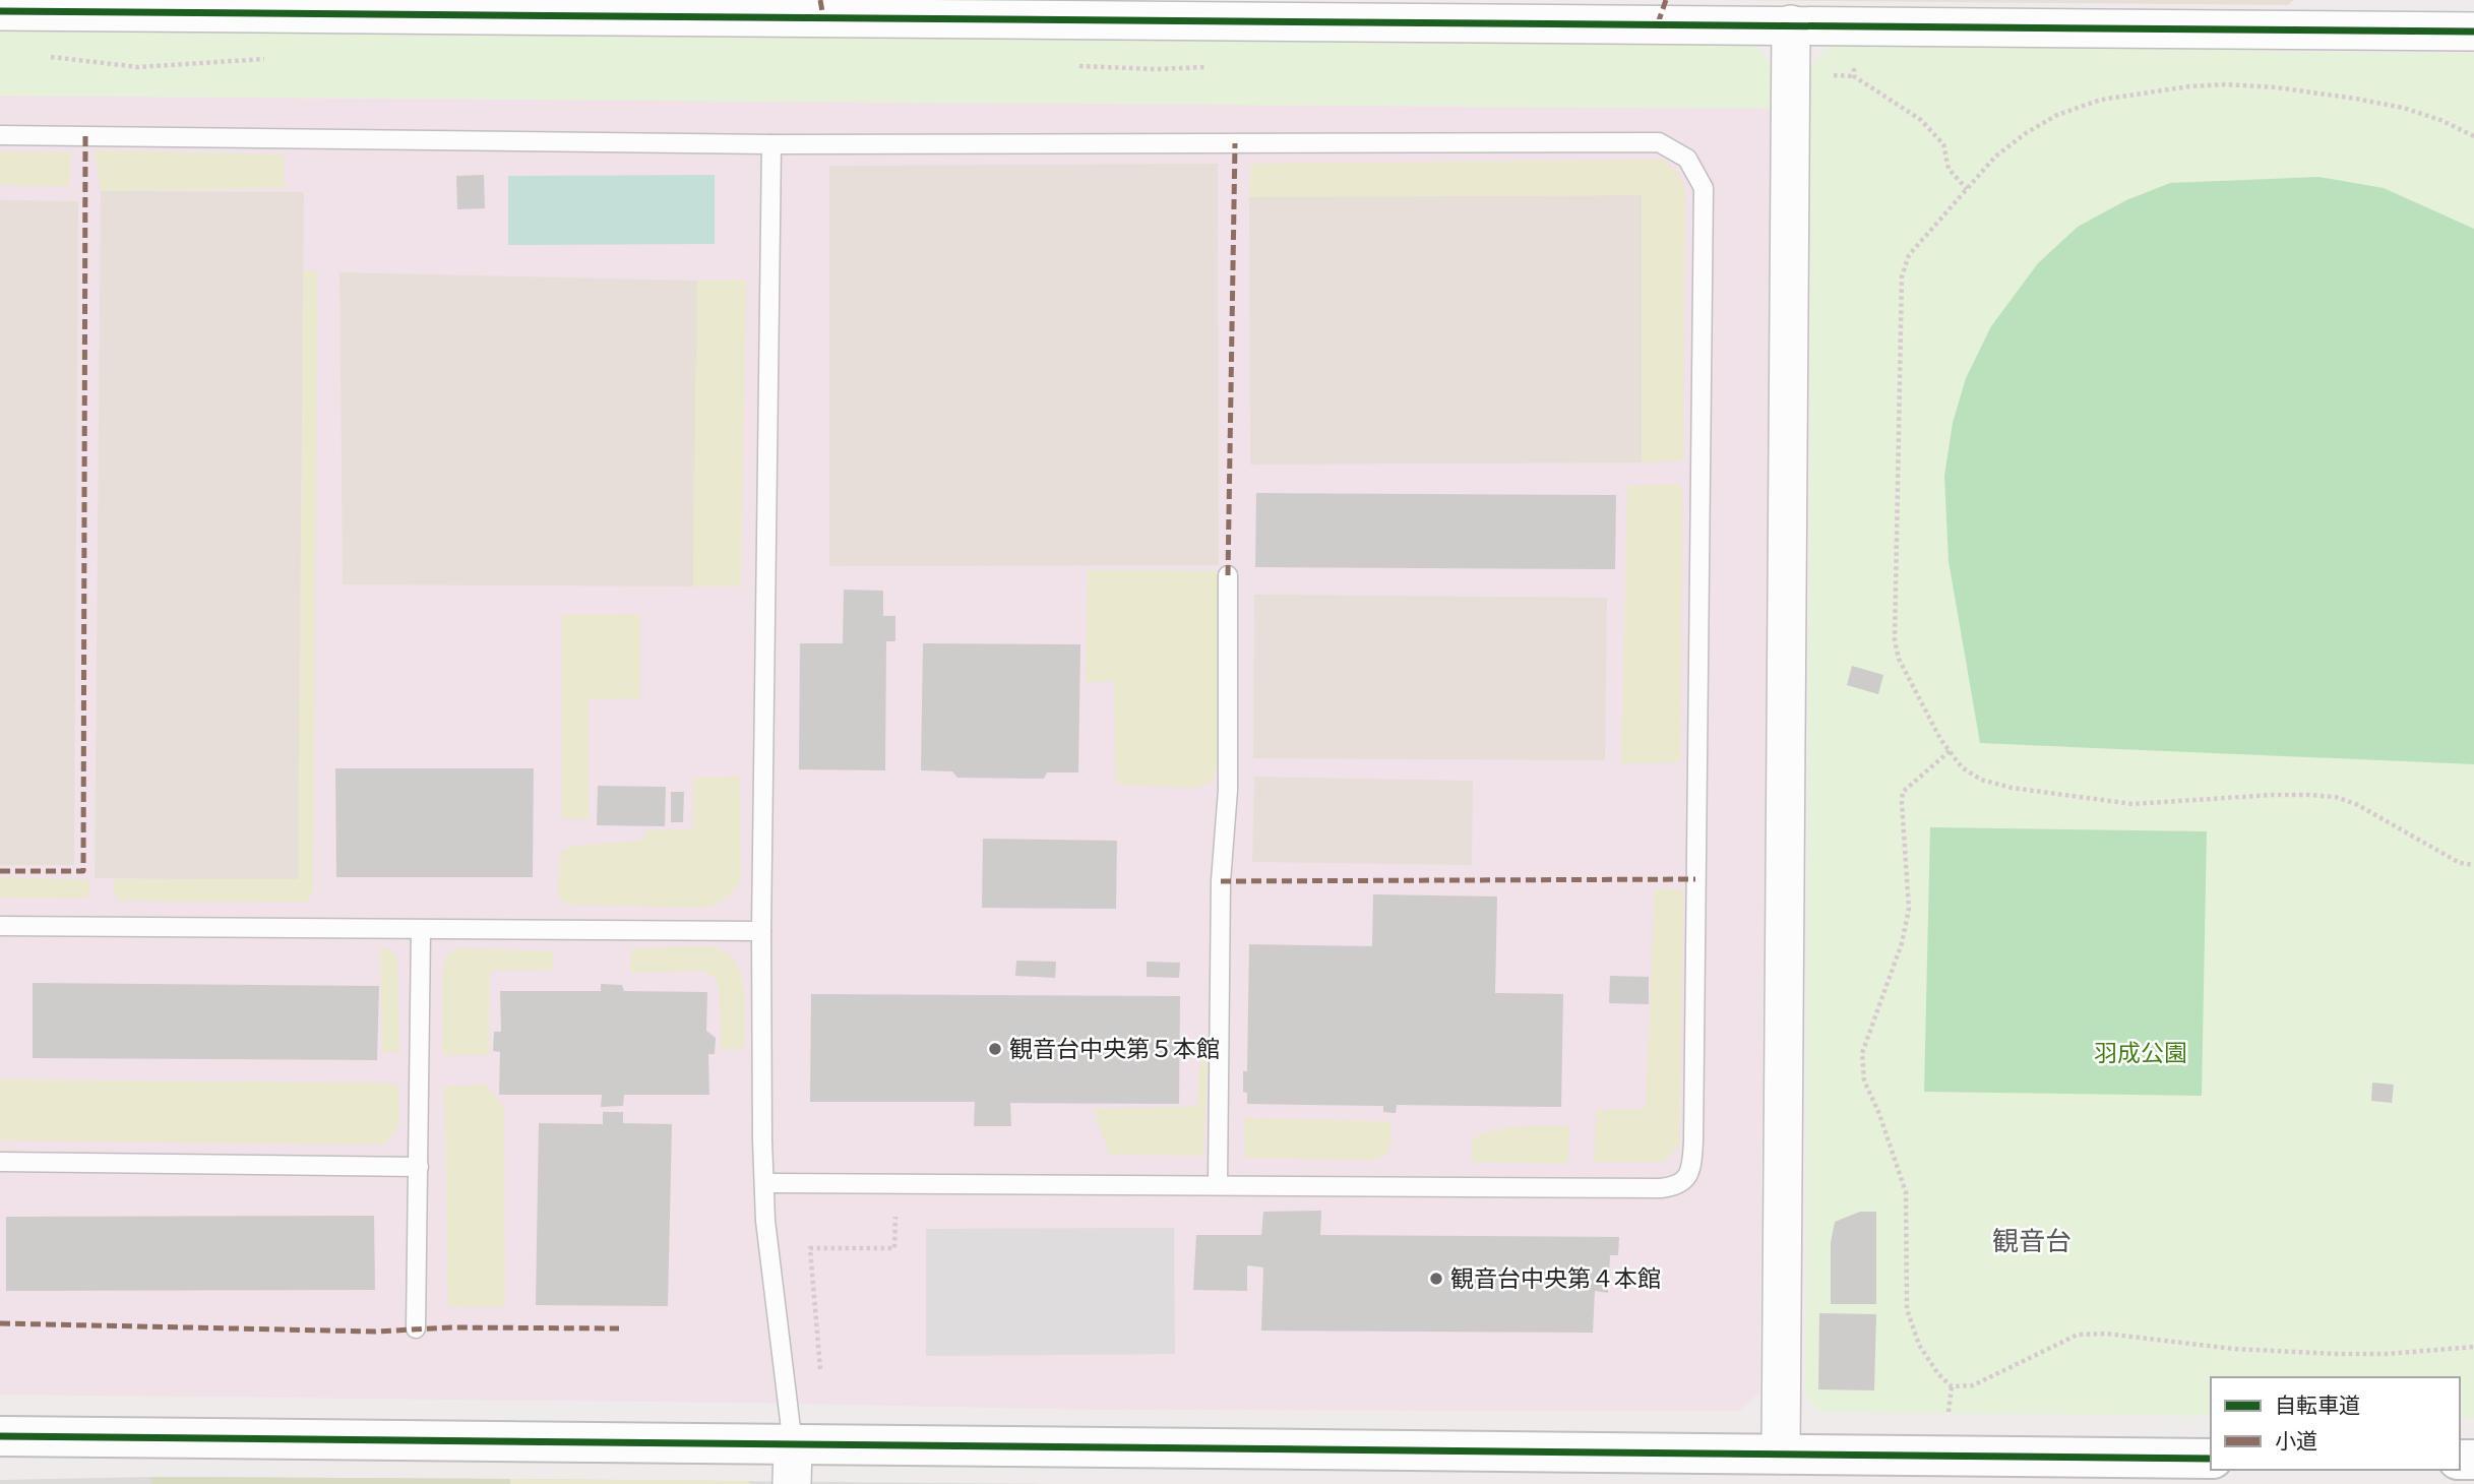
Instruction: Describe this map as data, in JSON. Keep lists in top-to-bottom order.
{
  "districts": ["観音台"],
  "parks": ["羽成公園"],
  "places": ["観音台中央第５本館", "観音台中央第４本館"],
  "legend": ["自転車道", "小道"]
}
